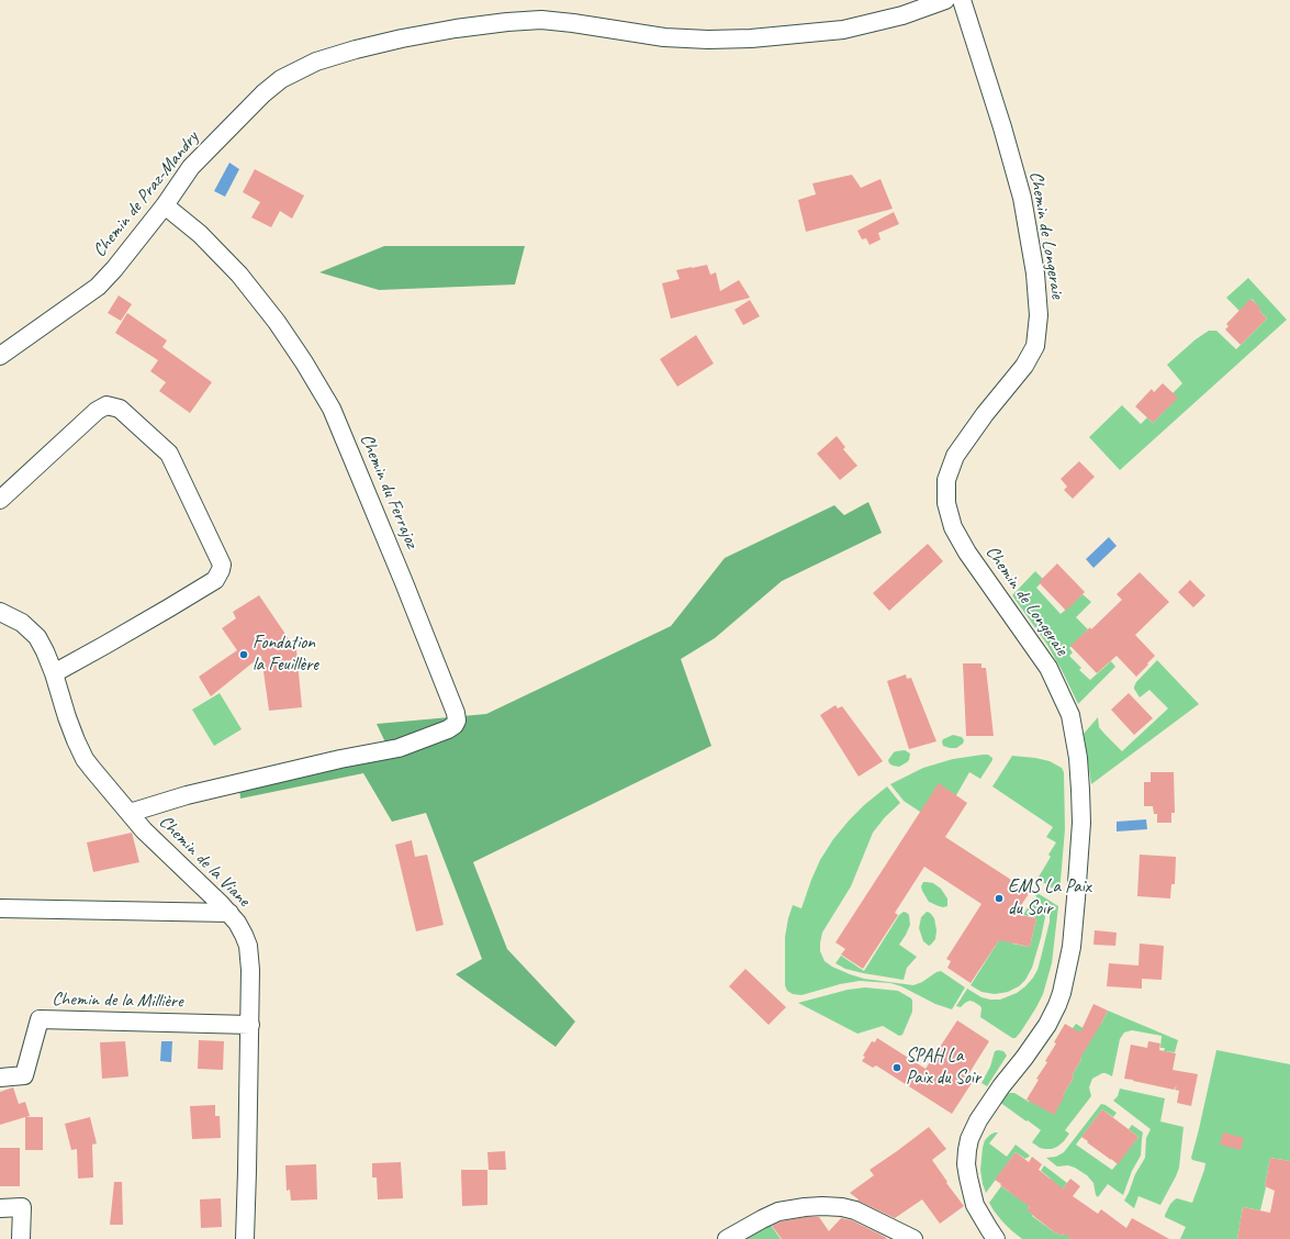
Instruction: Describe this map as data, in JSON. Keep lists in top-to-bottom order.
{
  "streets": {
    "street": [
      "Chemin de Praz-Mandry",
      "Chemin de Longeraie",
      "Chemin du Ferrajoz",
      "Chemin de la Viane",
      "Chemin de la Millière"
    ]
  },
  "crossings": [
    ["Chemin de Praz-Mandry", "Chemin du Ferrajoz"],
    ["Chemin du Ferrajoz", "Chemin de la Viane"],
    ["Chemin de la Viane", "Chemin de la Millière"]
  ],
  "places": ["Fondation la Feuillère", "EMS La Paix du Soir", "SPAH La Paix du Soir"]
}
